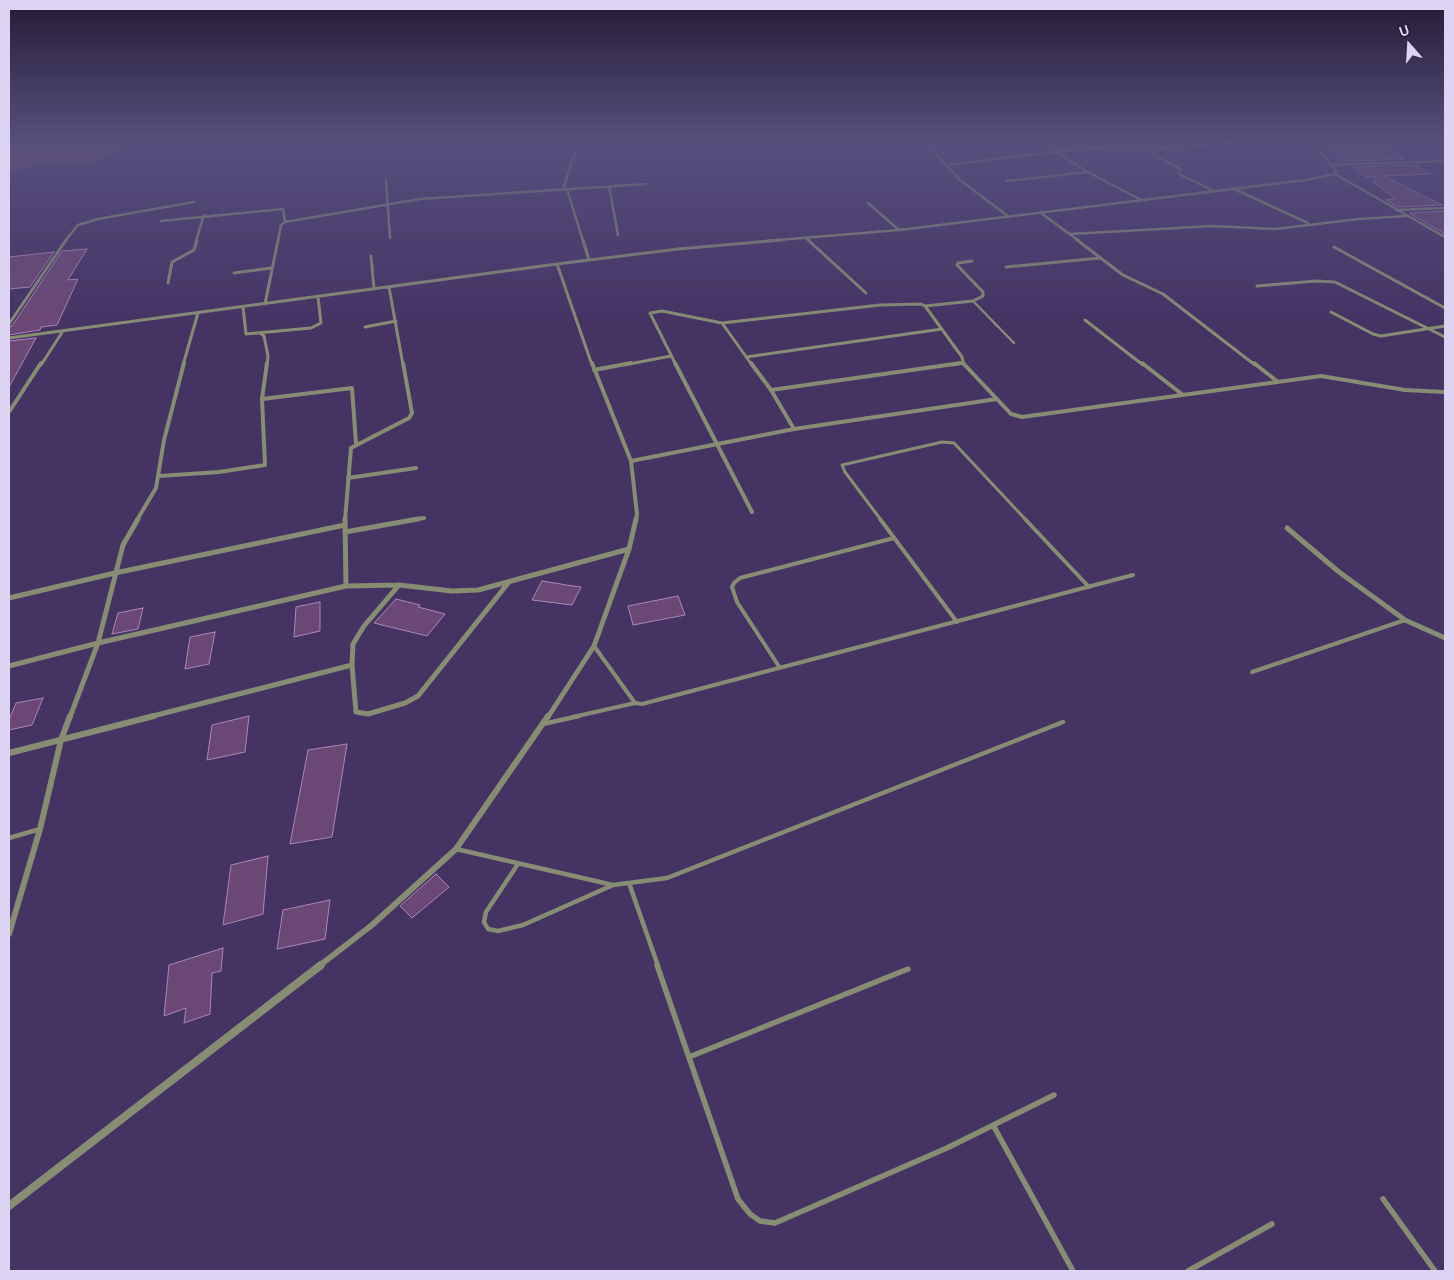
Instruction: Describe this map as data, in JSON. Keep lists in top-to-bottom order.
{
  "north": "top"
}
